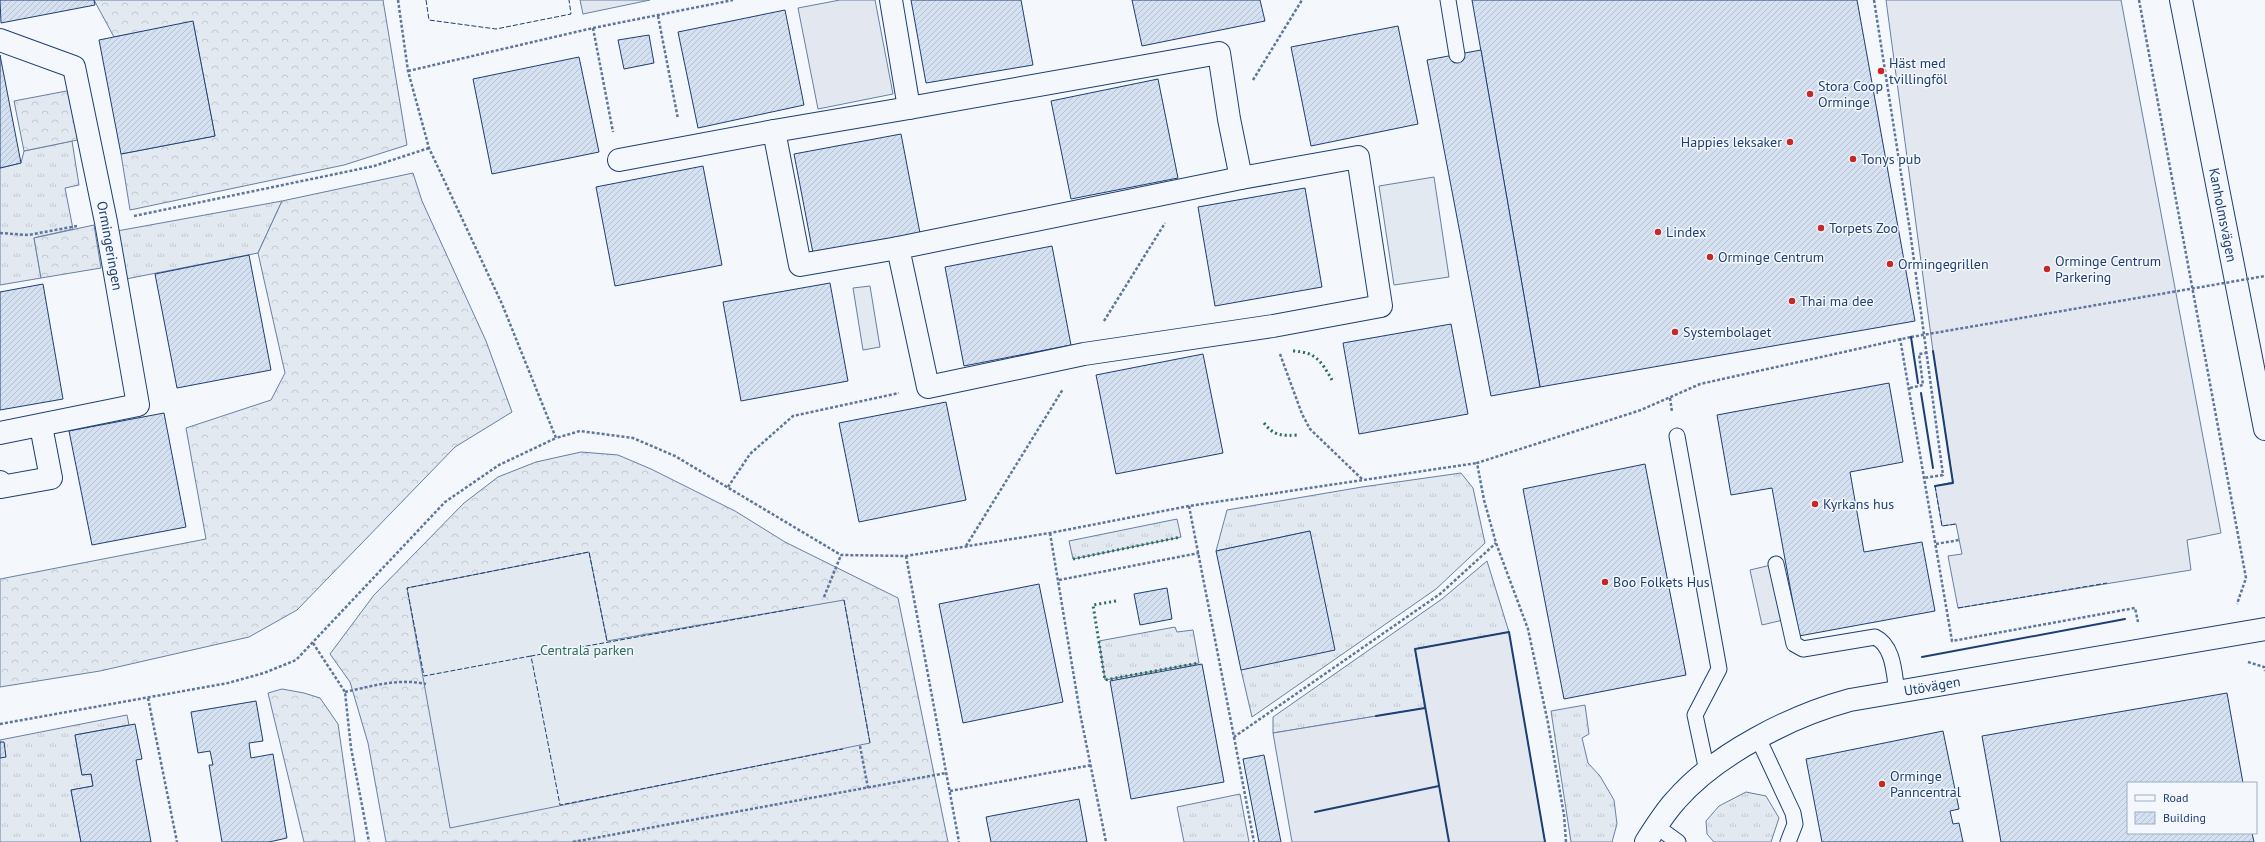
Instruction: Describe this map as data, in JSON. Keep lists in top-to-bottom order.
{
  "streets": {
    "street": ["Kanholmsvägen", "Ormingeringen", "Utövägen"]
  },
  "parks": ["Centrala parken"],
  "places": [
    "Häst med tvillingföl",
    "Stora Coop Orminge",
    "Happies leksaker",
    "Tonys pub",
    "Torpets Zoo",
    "Lindex",
    "Orminge Centrum",
    "Ormingegrillen",
    "Orminge Centrum Parkering",
    "Thai ma dee",
    "Systembolaget",
    "Kyrkans hus",
    "Boo Folkets Hus",
    "Orminge Panncentral"
  ],
  "legend": ["Road", "Building"]
}
